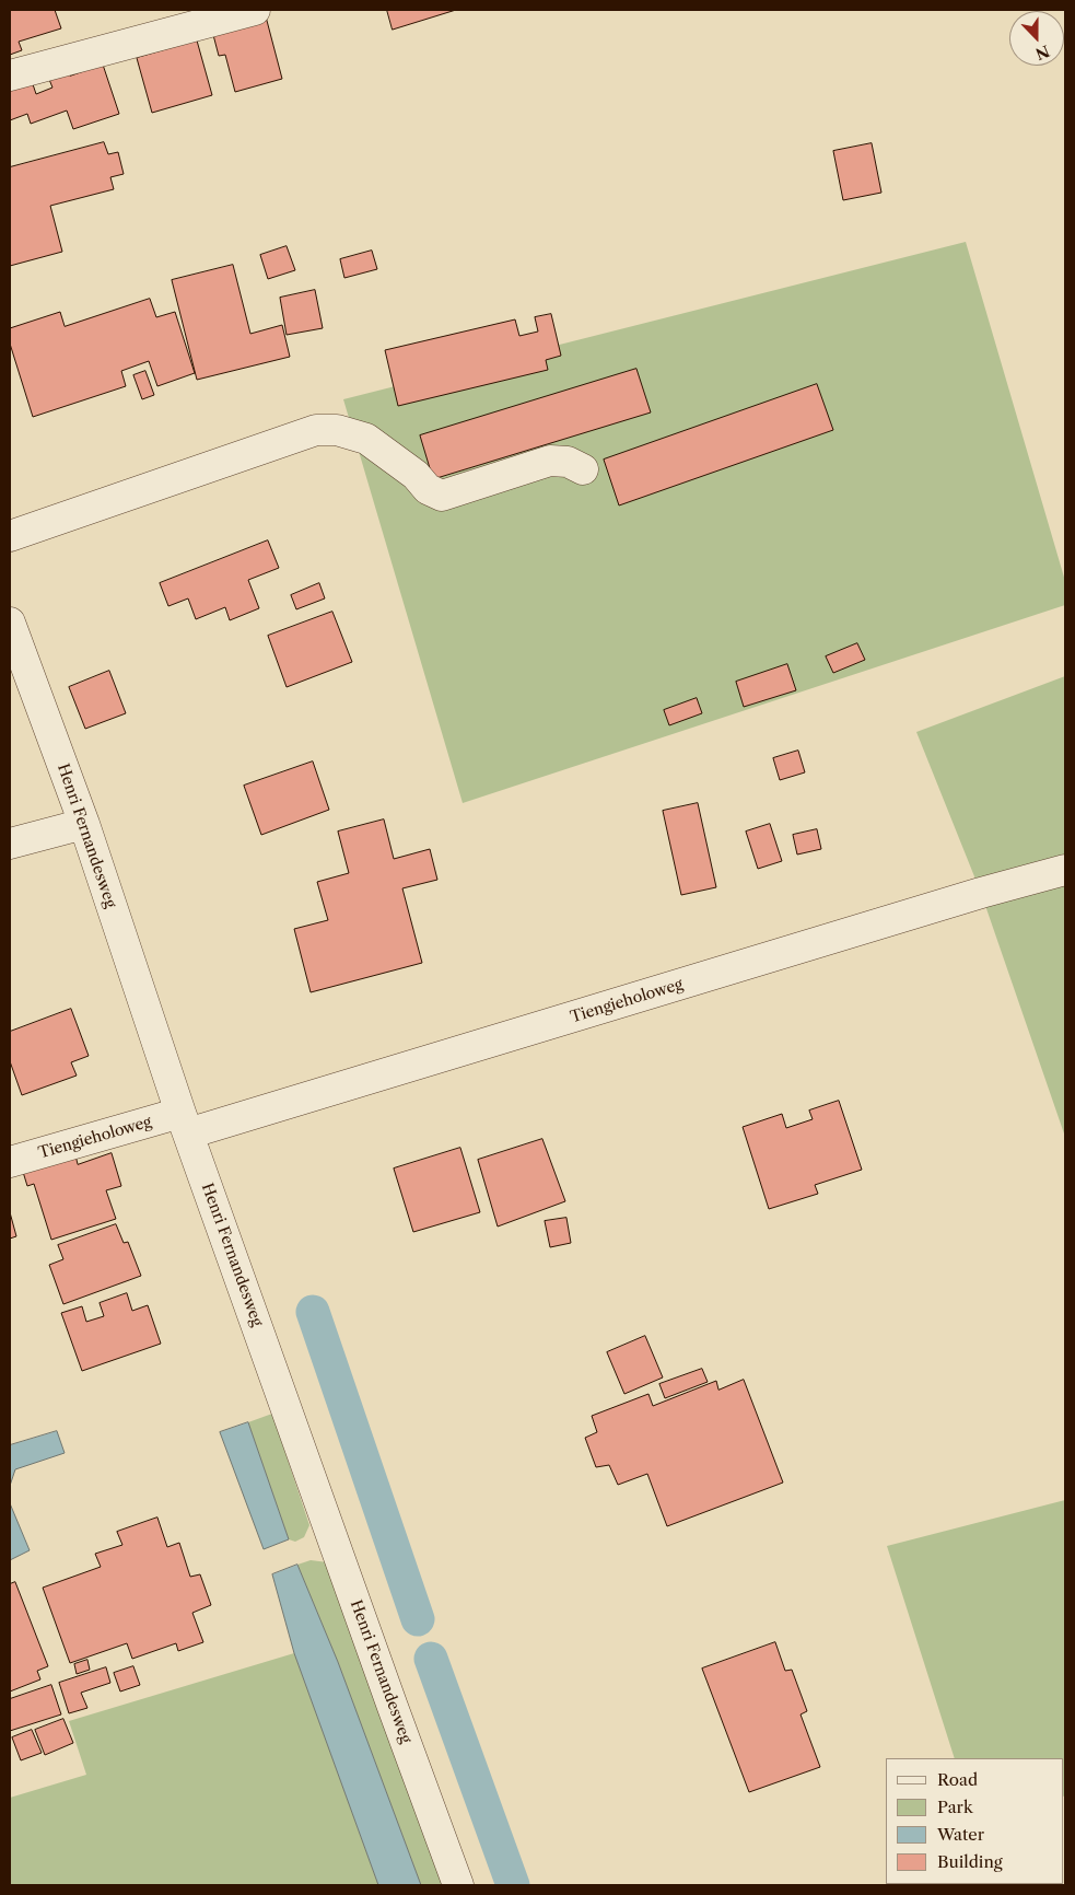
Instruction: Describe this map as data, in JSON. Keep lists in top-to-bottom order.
{
  "streets": {
    "street": ["Henri Fernandesweg", "Tiengieholoweg"]
  },
  "crossings": [
    ["Henri Fernandesweg", "Tiengieholoweg"]
  ],
  "legend": [
    "Road",
    "Park",
    "Water",
    "Building"
  ],
  "north": "bottom"
}
